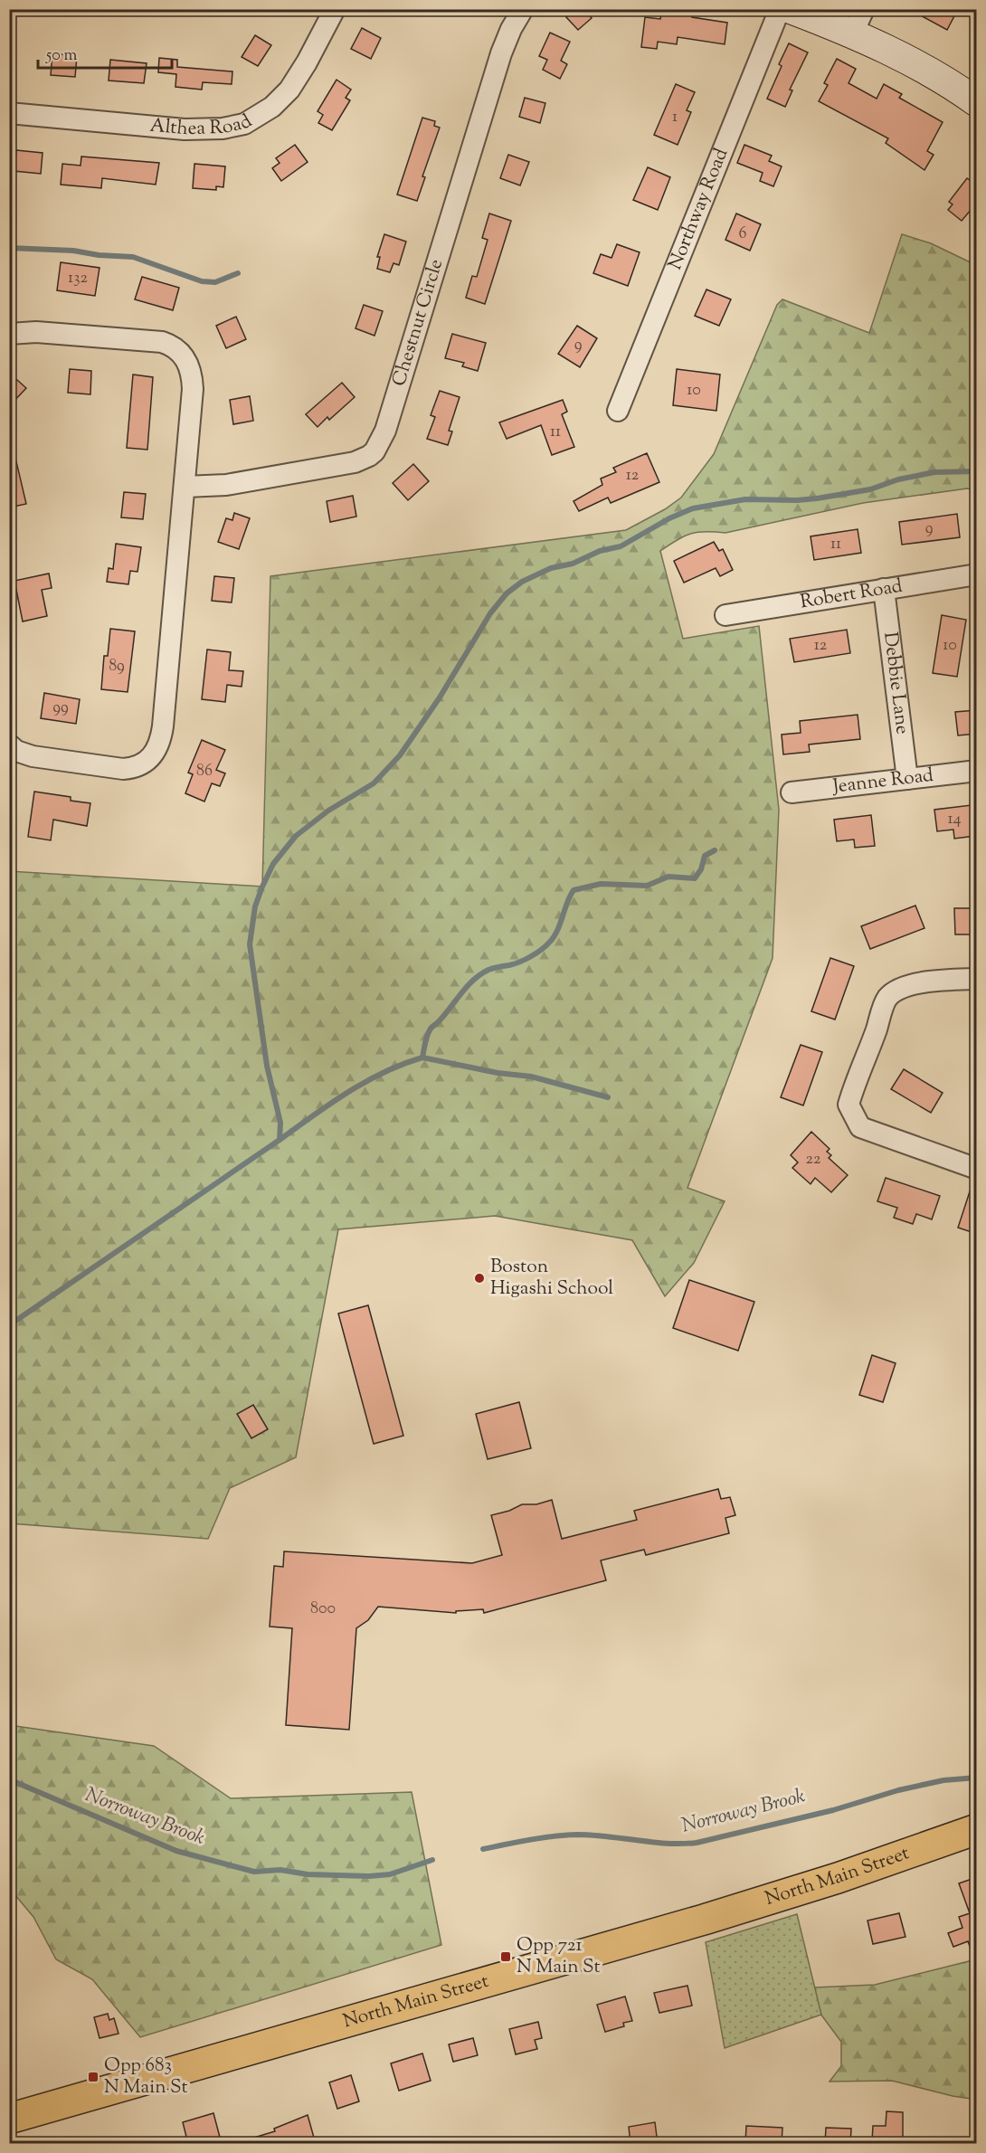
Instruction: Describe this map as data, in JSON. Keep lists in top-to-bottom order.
{
  "streets": {
    "main road": ["North Main Street"],
    "street": [
      "Althea Road",
      "Northway Road",
      "Chestnut Circle",
      "Robert Road",
      "Debbie Lane",
      "Jeanne Road"
    ]
  },
  "crossings": [
    ["Robert Road", "Debbie Lane"],
    ["Debbie Lane", "Jeanne Road"]
  ],
  "water": ["Norroway Brook"],
  "places": {
    "other": ["Boston Higashi School"],
    "transit": ["Opp 721 N Main St", "Opp 683 N Main St"]
  },
  "house_numbers": [
    "1",
    "6",
    "132",
    "9",
    "10",
    "11",
    "12",
    "9",
    "11",
    "12",
    "10",
    "89",
    "99",
    "86",
    "14",
    "22",
    "800"
  ],
  "scale_bar": "50 m"
}
